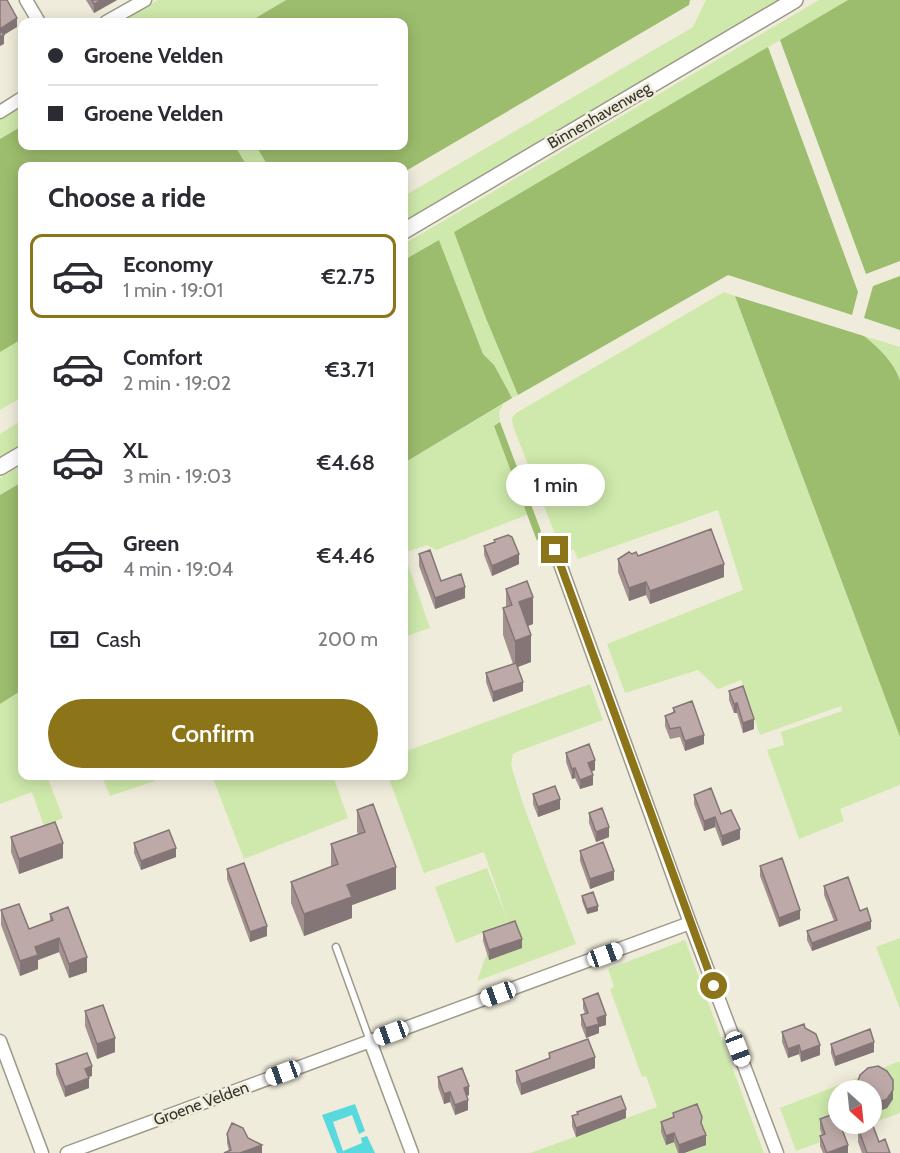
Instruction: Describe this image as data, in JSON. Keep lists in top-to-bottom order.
{
  "streets": {
    "street": ["Binnenhavenweg", "Groene Velden"]
  },
  "north": "bottom right",
  "page": {
    "banner": ["Groene Velden", "Groene Velden"],
    "heading": "Choose a ride",
    "list": [
      {
        "name": "Economy",
        "note": "1 min · 19:01",
        "value": "€2.75"
      },
      {
        "name": "Comfort",
        "note": "2 min · 19:02",
        "value": "€3.71"
      },
      {
        "name": "XL",
        "note": "3 min · 19:03",
        "value": "€4.68"
      },
      {
        "name": "Green",
        "note": "4 min · 19:04",
        "value": "€4.46"
      }
    ],
    "bubble": "1 min",
    "pay": ["Cash", "200 m"],
    "buttons": "Confirm"
  }
}
